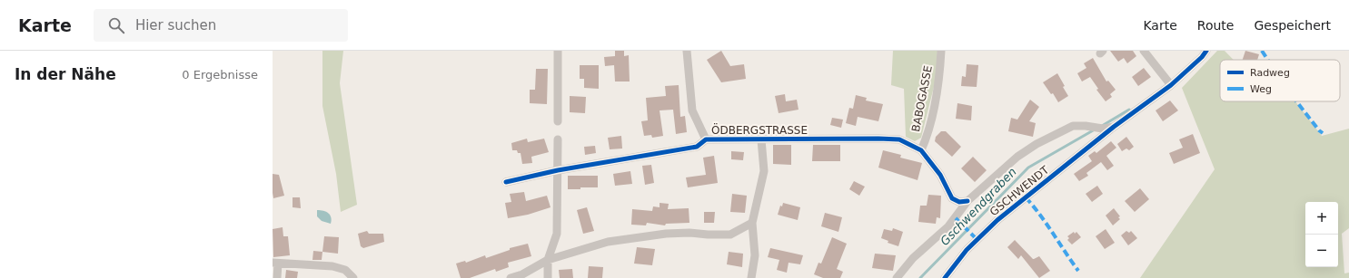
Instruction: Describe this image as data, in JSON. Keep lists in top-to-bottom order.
{
  "streets": {
    "street": ["BABOGASSE", "ÖDBERGSTRASSE", "GSCHWENDT"]
  },
  "crossings": [
    ["BABOGASSE", "ÖDBERGSTRASSE"],
    ["ÖDBERGSTRASSE", "GSCHWENDT"]
  ],
  "water": ["Gschwendgraben"],
  "legend": ["Radweg", "Weg"],
  "page": {
    "header": "Karte",
    "search": "Hier suchen",
    "nav": ["Karte", "Route", "Gespeichert"],
    "heading": ["In der Nähe", "0 Ergebnisse"],
    "map_buttons": ["+", "−"]
  }
}
